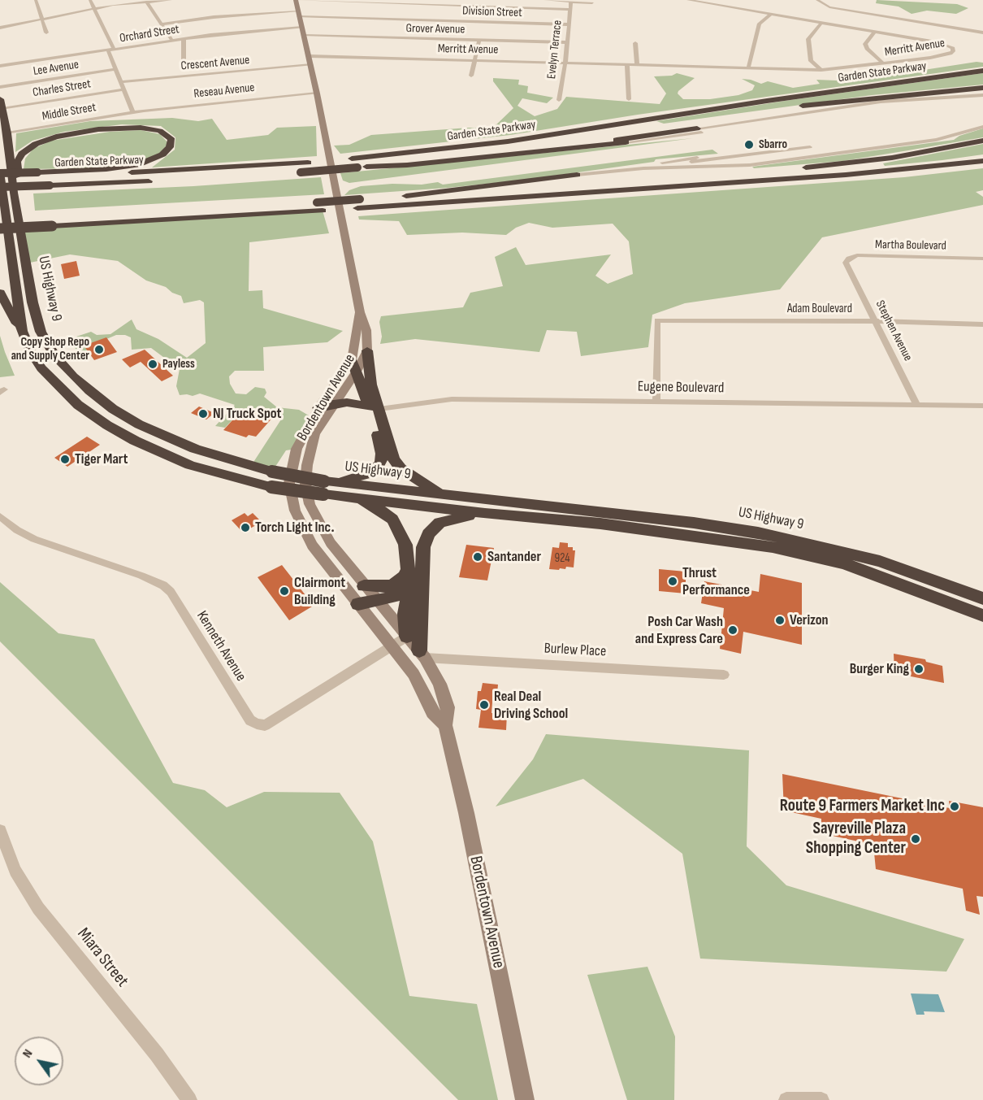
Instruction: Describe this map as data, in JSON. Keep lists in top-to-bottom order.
{
  "streets": {
    "highway": ["Garden State Parkway", "US Highway 9"],
    "street": [
      "Division Street",
      "Grover Avenue",
      "Orchard Street",
      "Merritt Avenue",
      "Evelyn Terrace",
      "Crescent Avenue",
      "Lee Avenue",
      "Charles Street",
      "Reseau Avenue",
      "Middle Street",
      "Martha Boulevard",
      "Adam Boulevard",
      "Stephen Avenue",
      "Eugene Boulevard",
      "Bordentown Avenue",
      "Kenneth Avenue",
      "Burlew Place",
      "Miara Street"
    ]
  },
  "crossings": [
    ["Division Street", "Evelyn Terrace"],
    ["Division Street", "Bordentown Avenue"],
    ["Grover Avenue", "Evelyn Terrace"],
    ["Grover Avenue", "Bordentown Avenue"],
    ["Orchard Street", "Bordentown Avenue"],
    ["Merritt Avenue", "Evelyn Terrace"],
    ["Merritt Avenue", "Bordentown Avenue"],
    ["Crescent Avenue", "Bordentown Avenue"],
    ["Charles Street", "US Highway 9"],
    ["Reseau Avenue", "Middle Street"],
    ["Reseau Avenue", "Bordentown Avenue"],
    ["Middle Street", "US Highway 9"],
    ["Martha Boulevard", "Stephen Avenue"],
    ["Adam Boulevard", "Stephen Avenue"],
    ["Adam Boulevard", "Eugene Boulevard"],
    ["Stephen Avenue", "Eugene Boulevard"],
    ["Bordentown Avenue", "Kenneth Avenue"],
    ["Bordentown Avenue", "Burlew Place"]
  ],
  "places": [
    "Sbarro",
    "Copy Shop Repo and Supply Center",
    "Payless",
    "NJ Truck Spot",
    "Tiger Mart",
    "Torch Light Inc.",
    "Santander",
    "Thrust Performance",
    "Clairmont Building",
    "Verizon",
    "Posh Car Wash and Express Care",
    "Burger King",
    "Real Deal Driving School",
    "Route 9 Farmers Market Inc",
    "Sayreville Plaza Shopping Center"
  ],
  "house_numbers": ["924"],
  "north": "top left"
}
